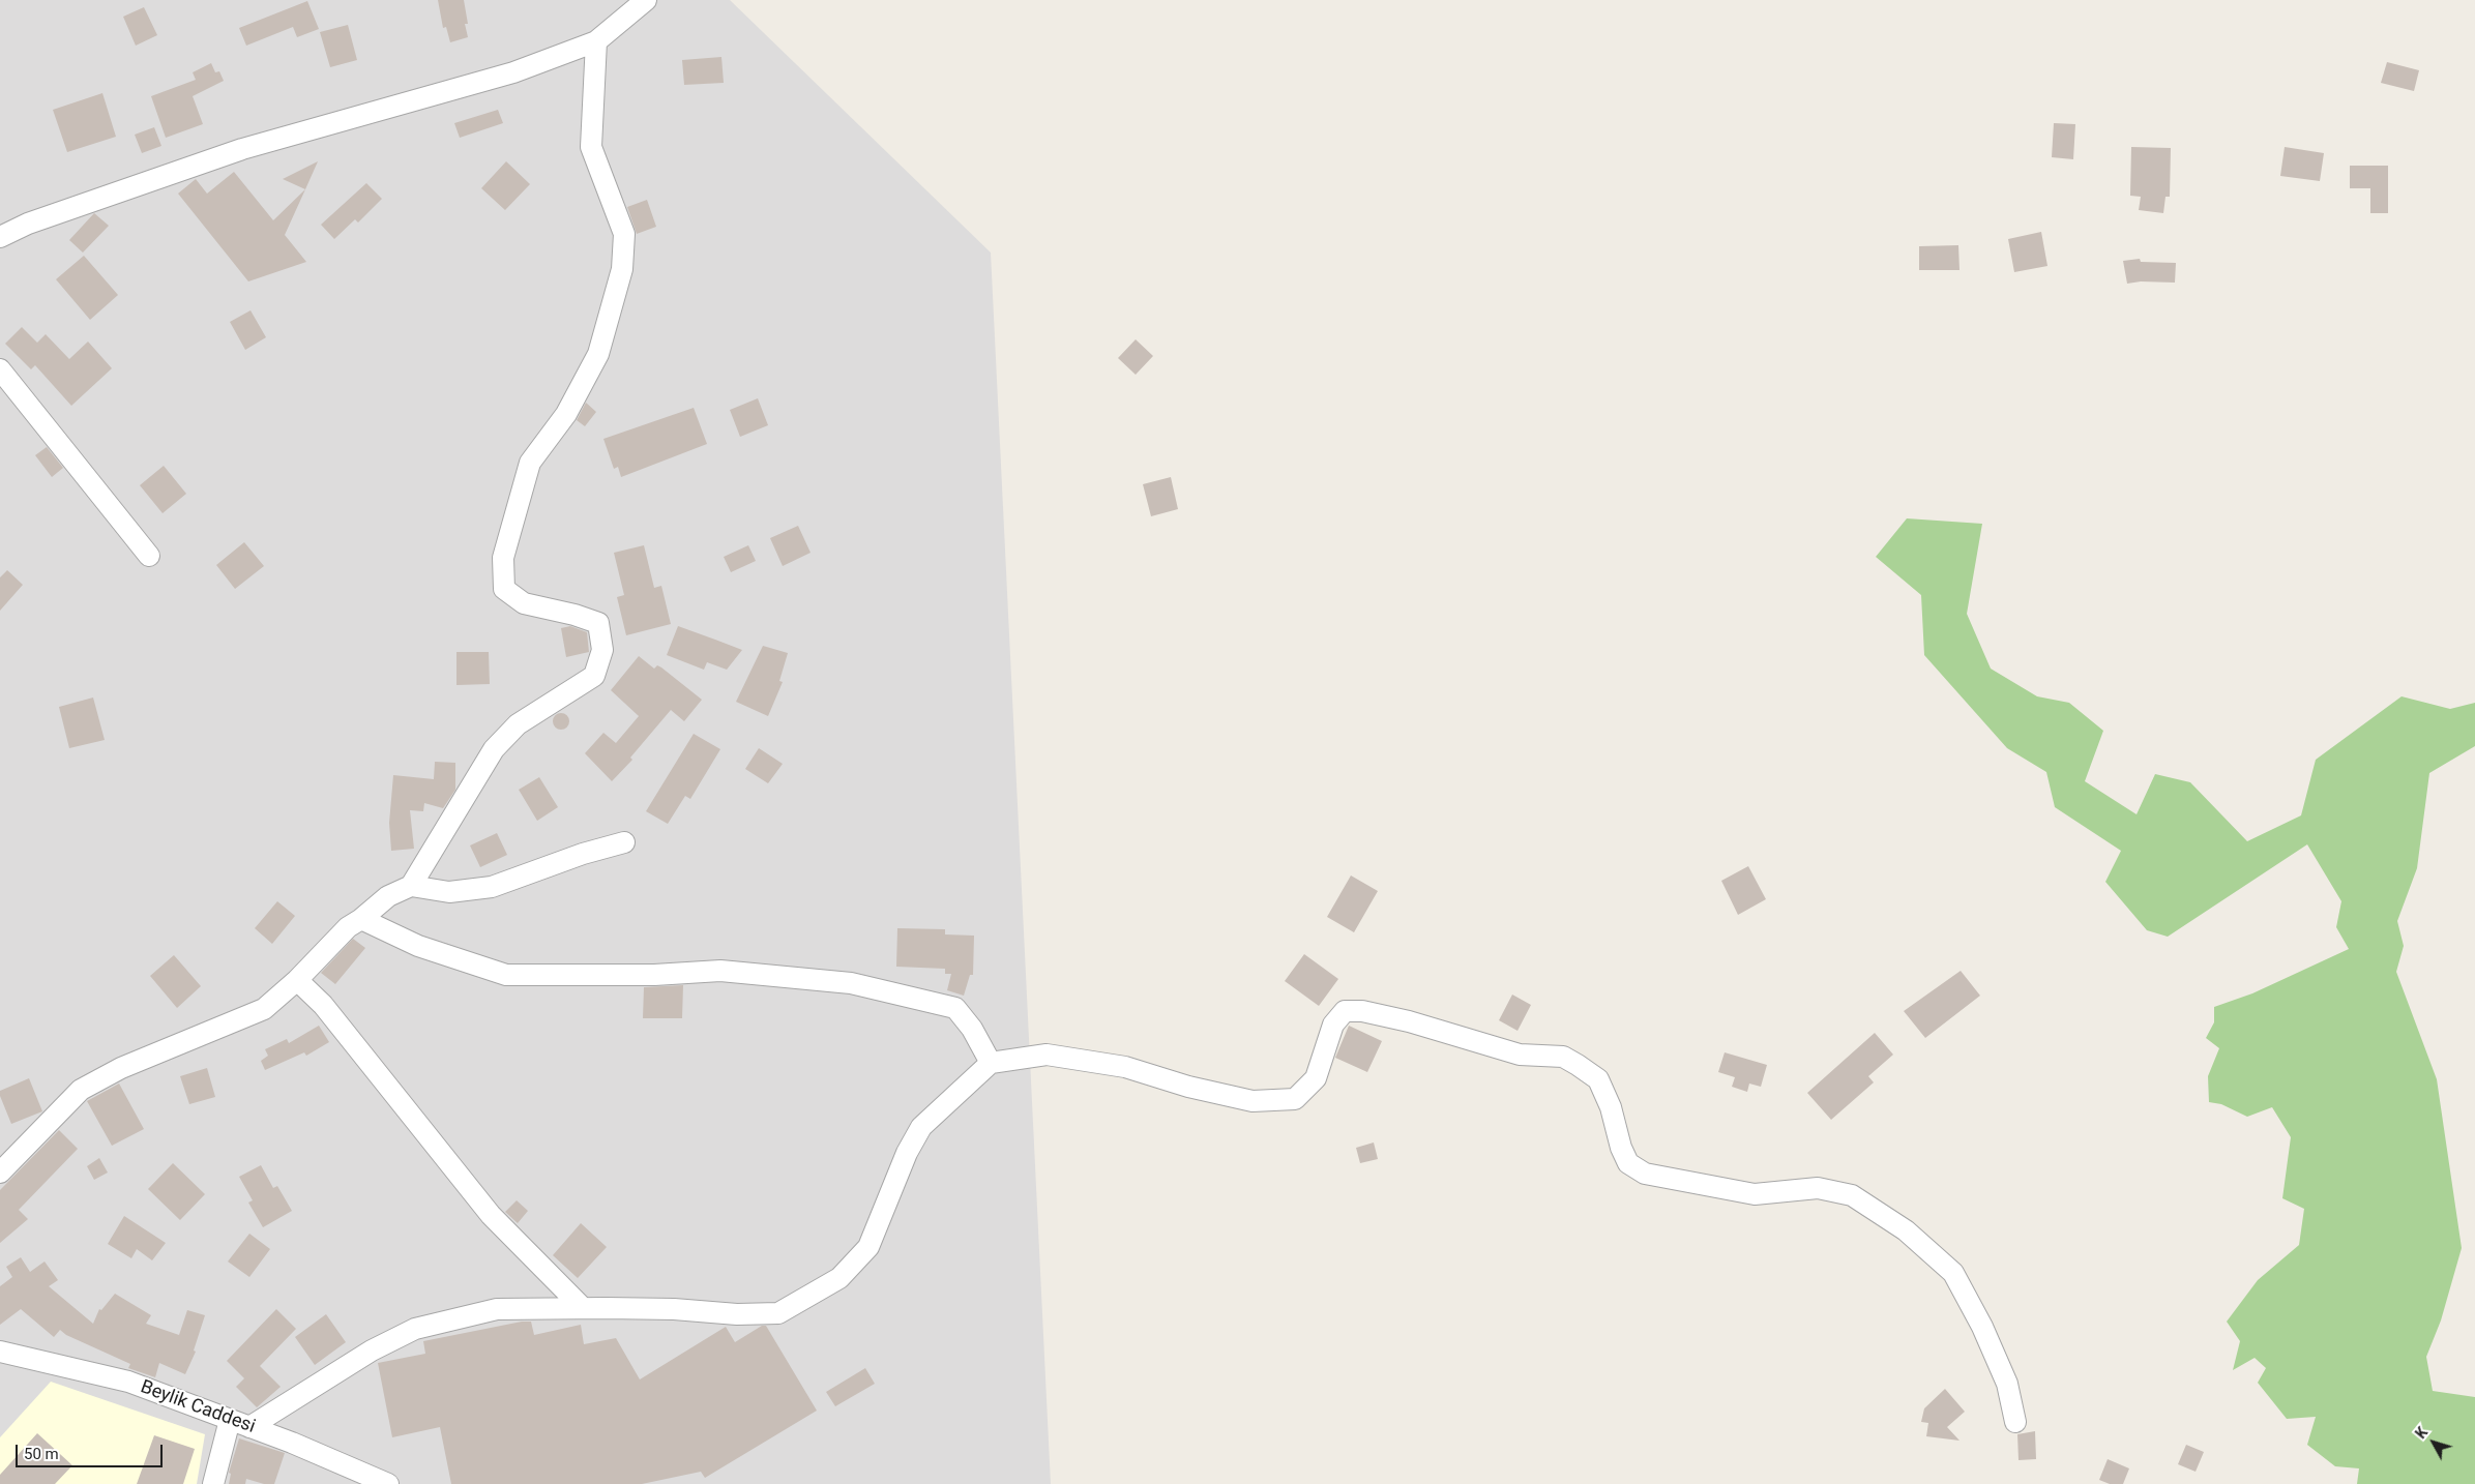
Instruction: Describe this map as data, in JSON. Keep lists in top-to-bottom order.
{
  "streets": {
    "street": ["Beylik Caddesi"]
  },
  "scale_bar": "50 m",
  "north": "top left"
}
